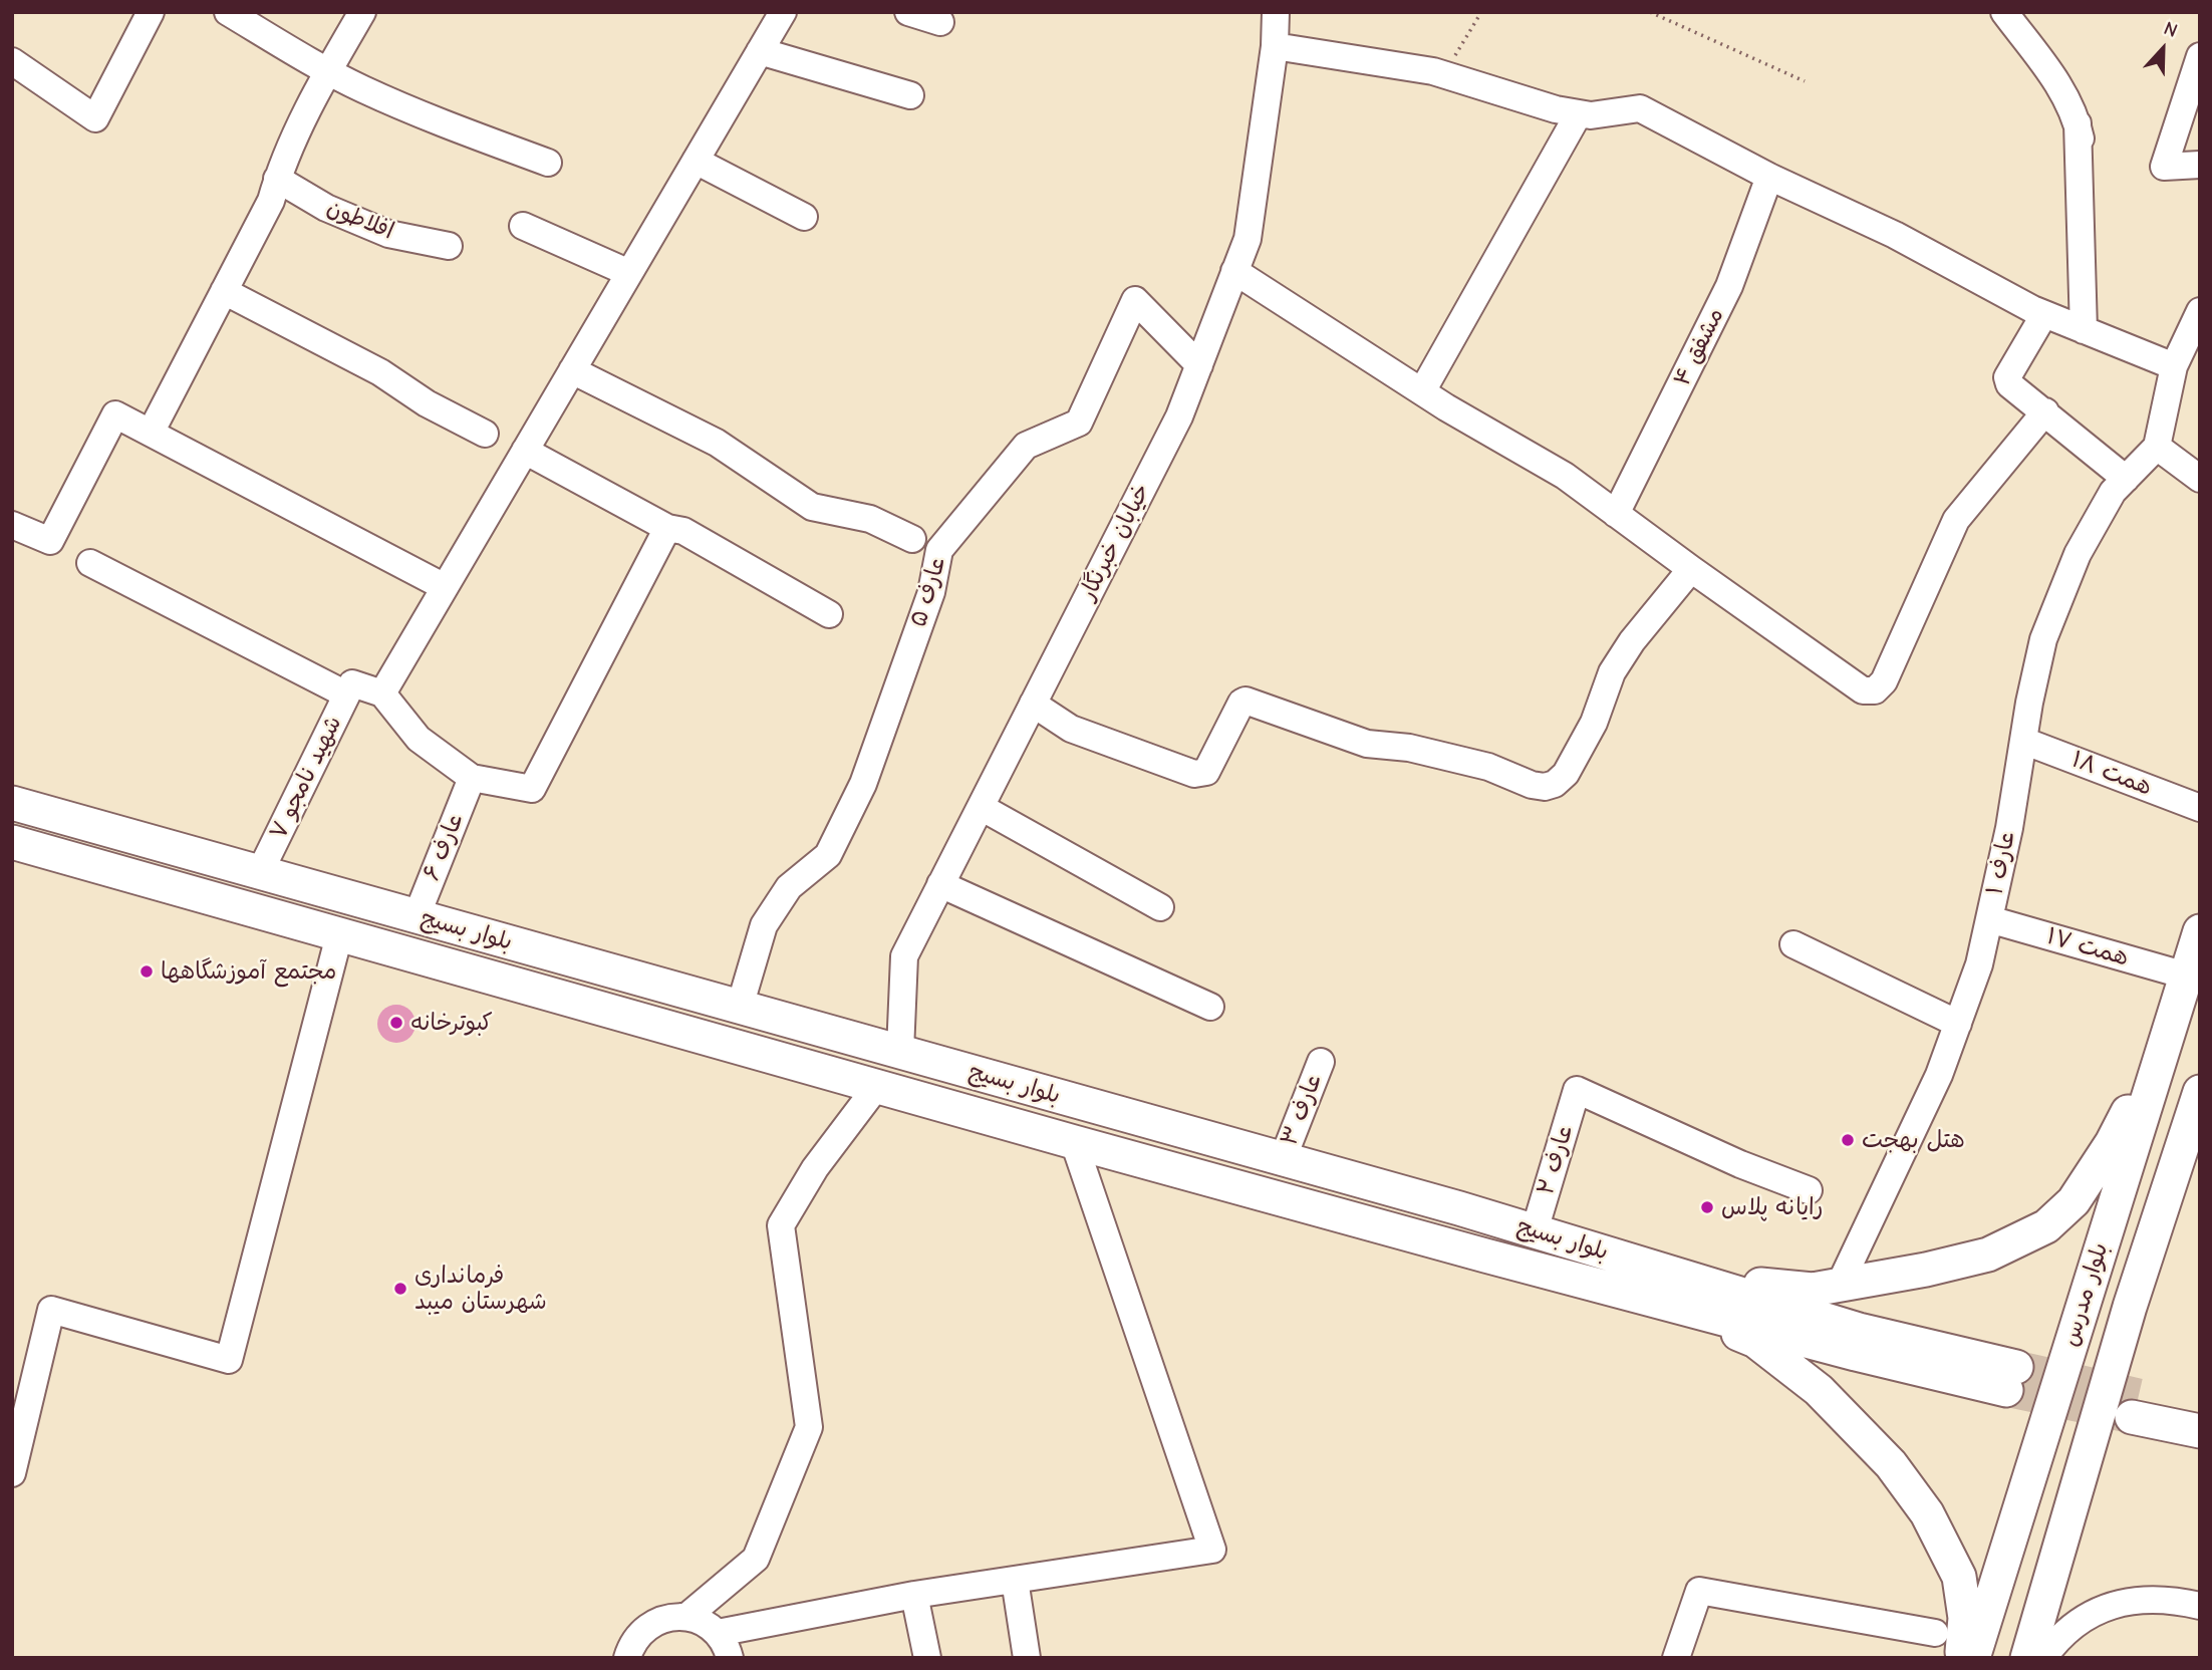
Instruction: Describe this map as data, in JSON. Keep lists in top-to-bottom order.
{
  "streets": {
    "main road": ["بلوار بسیج", "بلوار مدرس"],
    "street": [
      "افلاطون",
      "مشفق ۴",
      "خیابان خبرنگار",
      "عارف ۵",
      "همت ۱۸",
      "شهید نامجو ۷",
      "عارف ۶",
      "عارف ۱",
      "همت ۱۷",
      "عارف ۳",
      "عارف ۲"
    ]
  },
  "crossings": [
    ["خیابان خبرنگار", "عارف ۵"],
    ["خیابان خبرنگار", "بلوار بسیج"],
    ["عارف ۵", "بلوار بسیج"],
    ["همت ۱۸", "عارف ۱"],
    ["شهید نامجو ۷", "بلوار بسیج"],
    ["عارف ۶", "بلوار بسیج"],
    ["عارف ۱", "همت ۱۷"],
    ["بلوار بسیج", "عارف ۳"],
    ["بلوار بسیج", "عارف ۲"],
    ["همت ۱۷", "بلوار مدرس"]
  ],
  "places": [
    "مجتمع آموزشگاهها",
    "کبوترخانه",
    "هتل بهجت",
    "رایانه پلاس",
    "فرمانداری شهرستان میبد"
  ],
  "north": "top"
}
